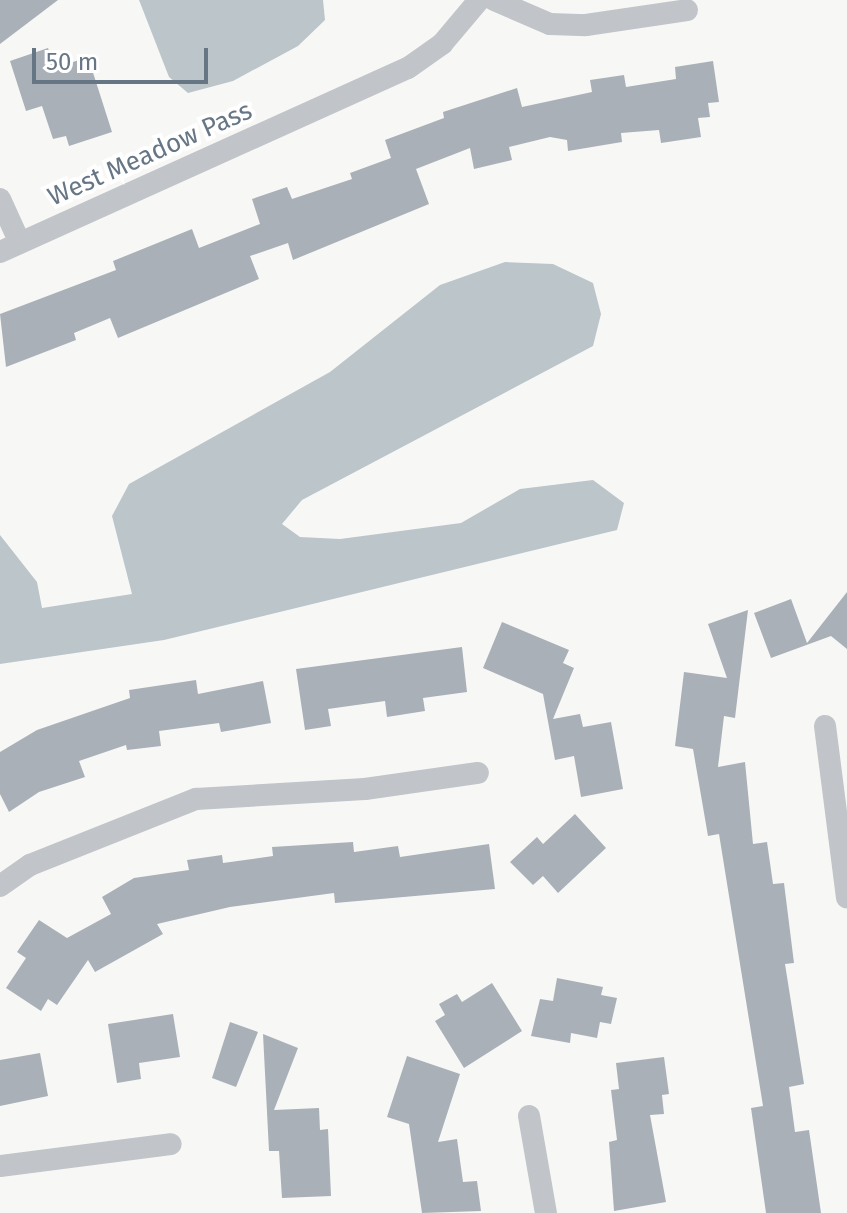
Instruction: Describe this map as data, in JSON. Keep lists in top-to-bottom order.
{
  "streets": {
    "street": ["West Meadow Pass"]
  },
  "scale_bar": "50 m"
}
